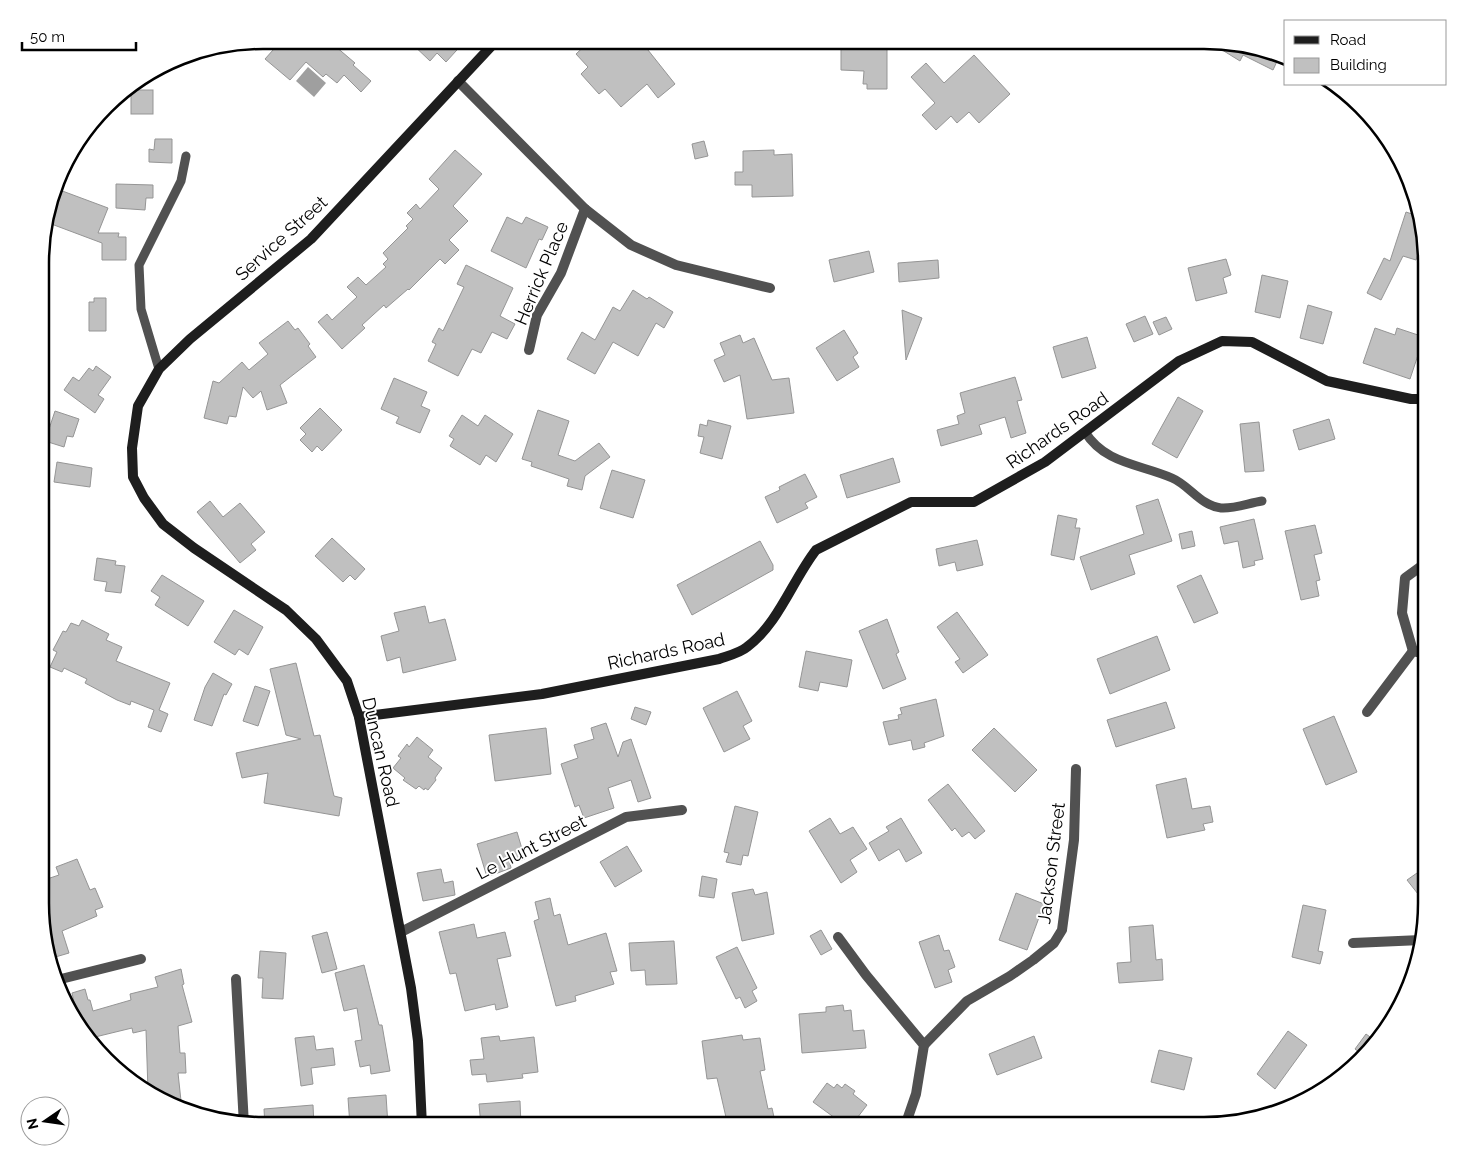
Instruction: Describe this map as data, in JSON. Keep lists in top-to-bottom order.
{
  "streets": {
    "main road": ["Service Street", "Richards Road", "Duncan Road"],
    "street": ["Herrick Place", "Le Hunt Street", "Jackson Street"]
  },
  "crossings": [
    ["Service Street", "Duncan Road"],
    ["Richards Road", "Duncan Road"],
    ["Duncan Road", "Le Hunt Street"]
  ],
  "legend": ["Road", "Building"],
  "scale_bar": "50 m",
  "north": "left"
}
